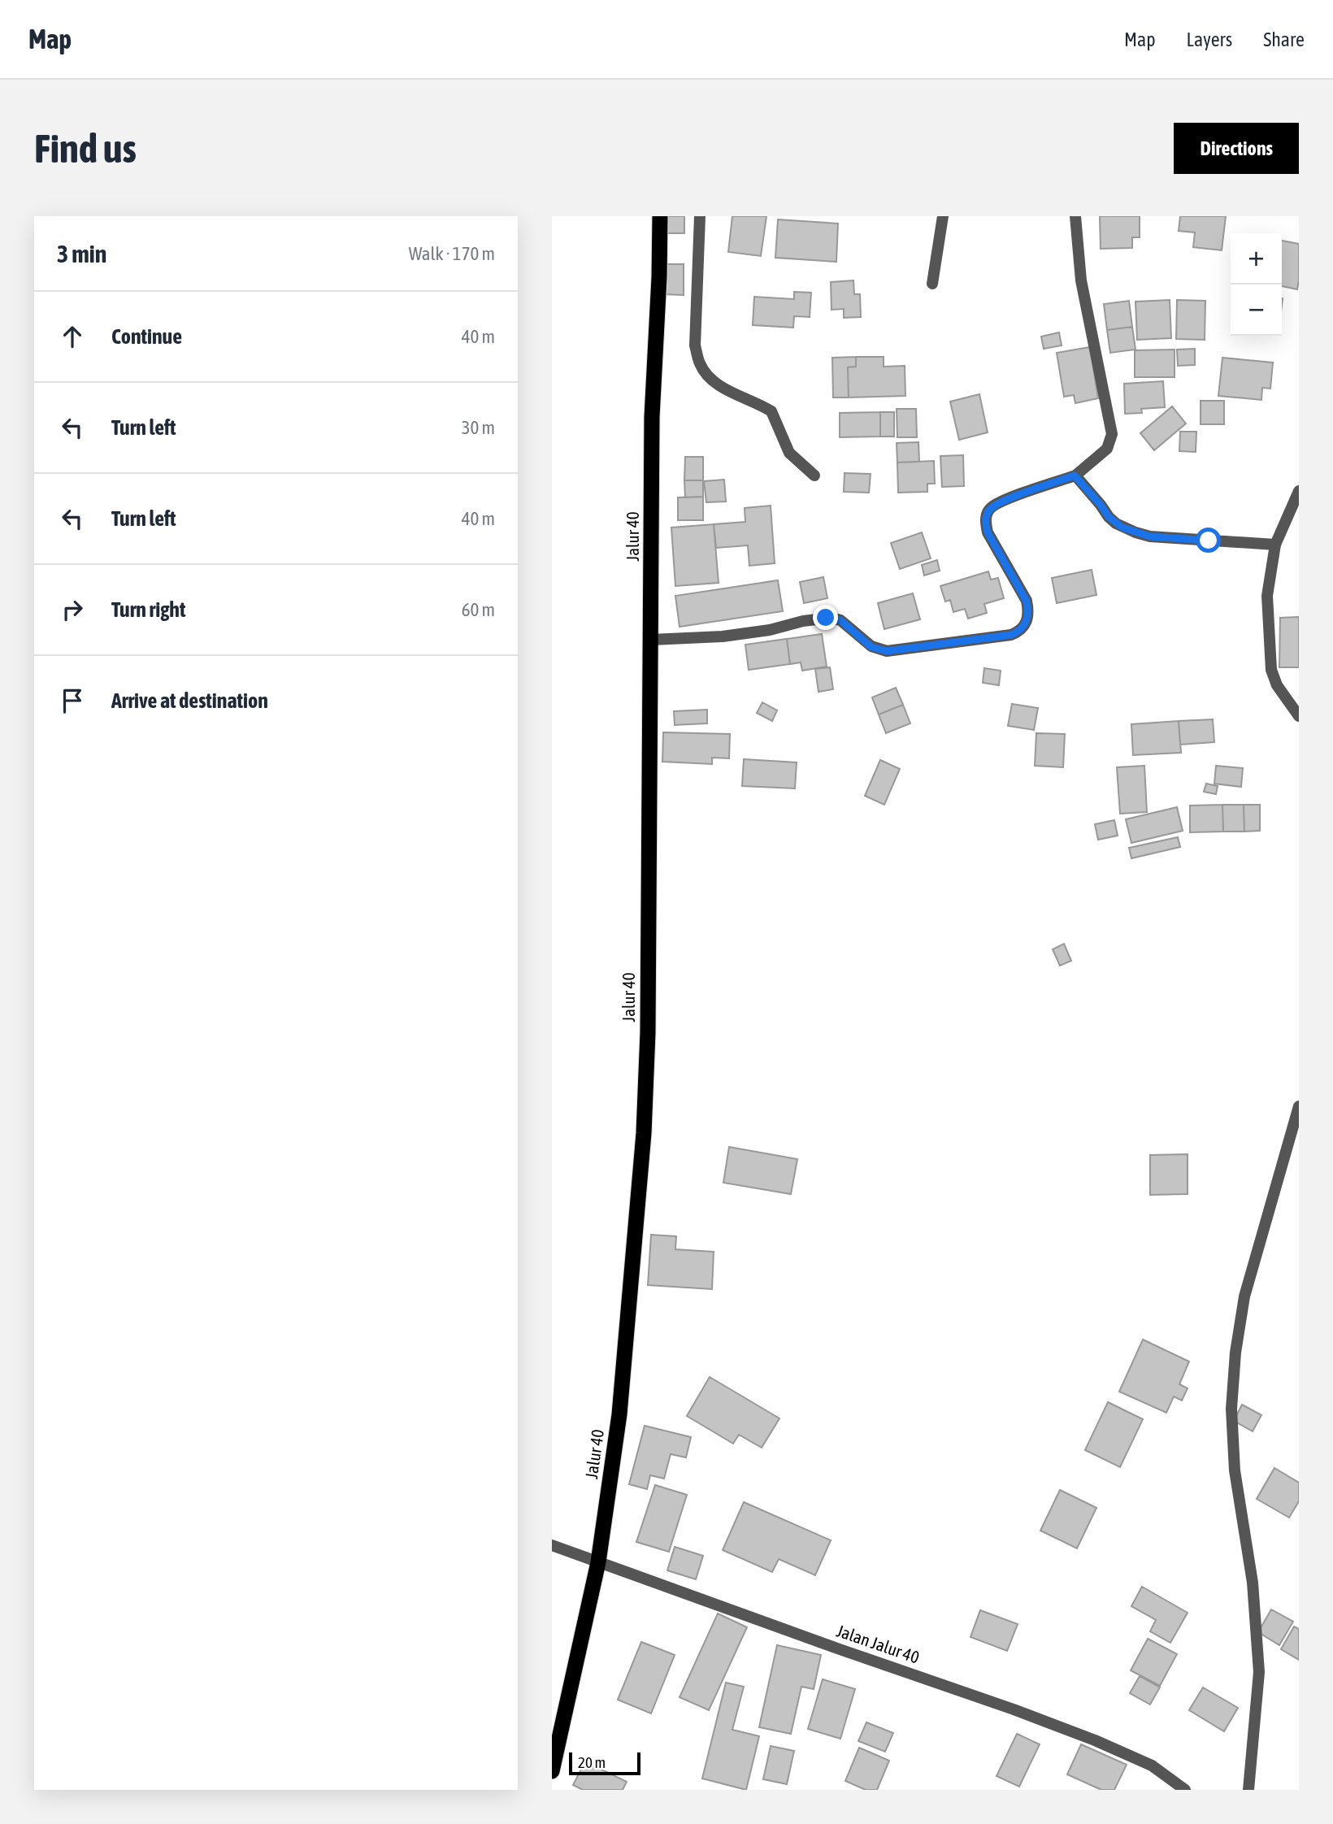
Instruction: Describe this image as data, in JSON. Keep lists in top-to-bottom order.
{
  "streets": {
    "highway": ["Jalur 40"],
    "street": ["Jalan Jalur 40"]
  },
  "crossings": [
    ["Jalur 40", "Jalan Jalur 40"]
  ],
  "scale_bar": "20 m",
  "page": {
    "header": "Map",
    "nav": ["Map", "Layers", "Share"],
    "buttons": "Directions",
    "title": "Find us",
    "heading": ["3 min", "Walk · 170 m"],
    "map_buttons": ["+", "−"],
    "list": [
      ["Continue", "40 m"],
      ["Turn left", "30 m"],
      ["Turn left", "40 m"],
      ["Turn right", "60 m"],
      "Arrive at destination"
    ],
    "scale": "20 m"
  }
}
